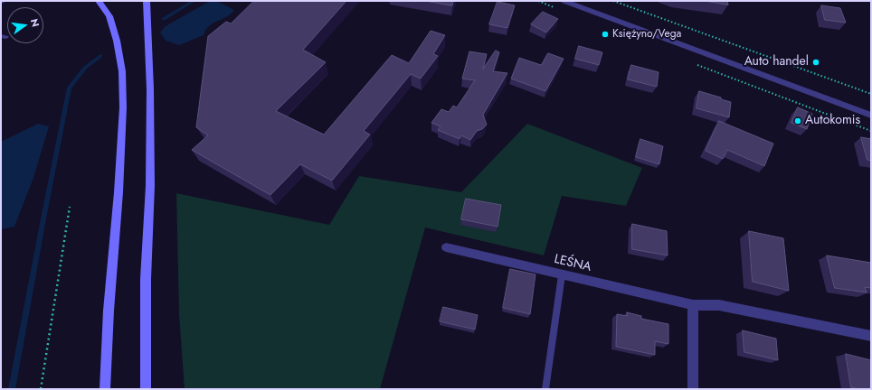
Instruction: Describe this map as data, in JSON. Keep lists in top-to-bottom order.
{
  "streets": {
    "street": ["LEŚNA"]
  },
  "places": ["Księżyno/Vega", "Auto handel", "Autokomis"],
  "north": "right"
}
